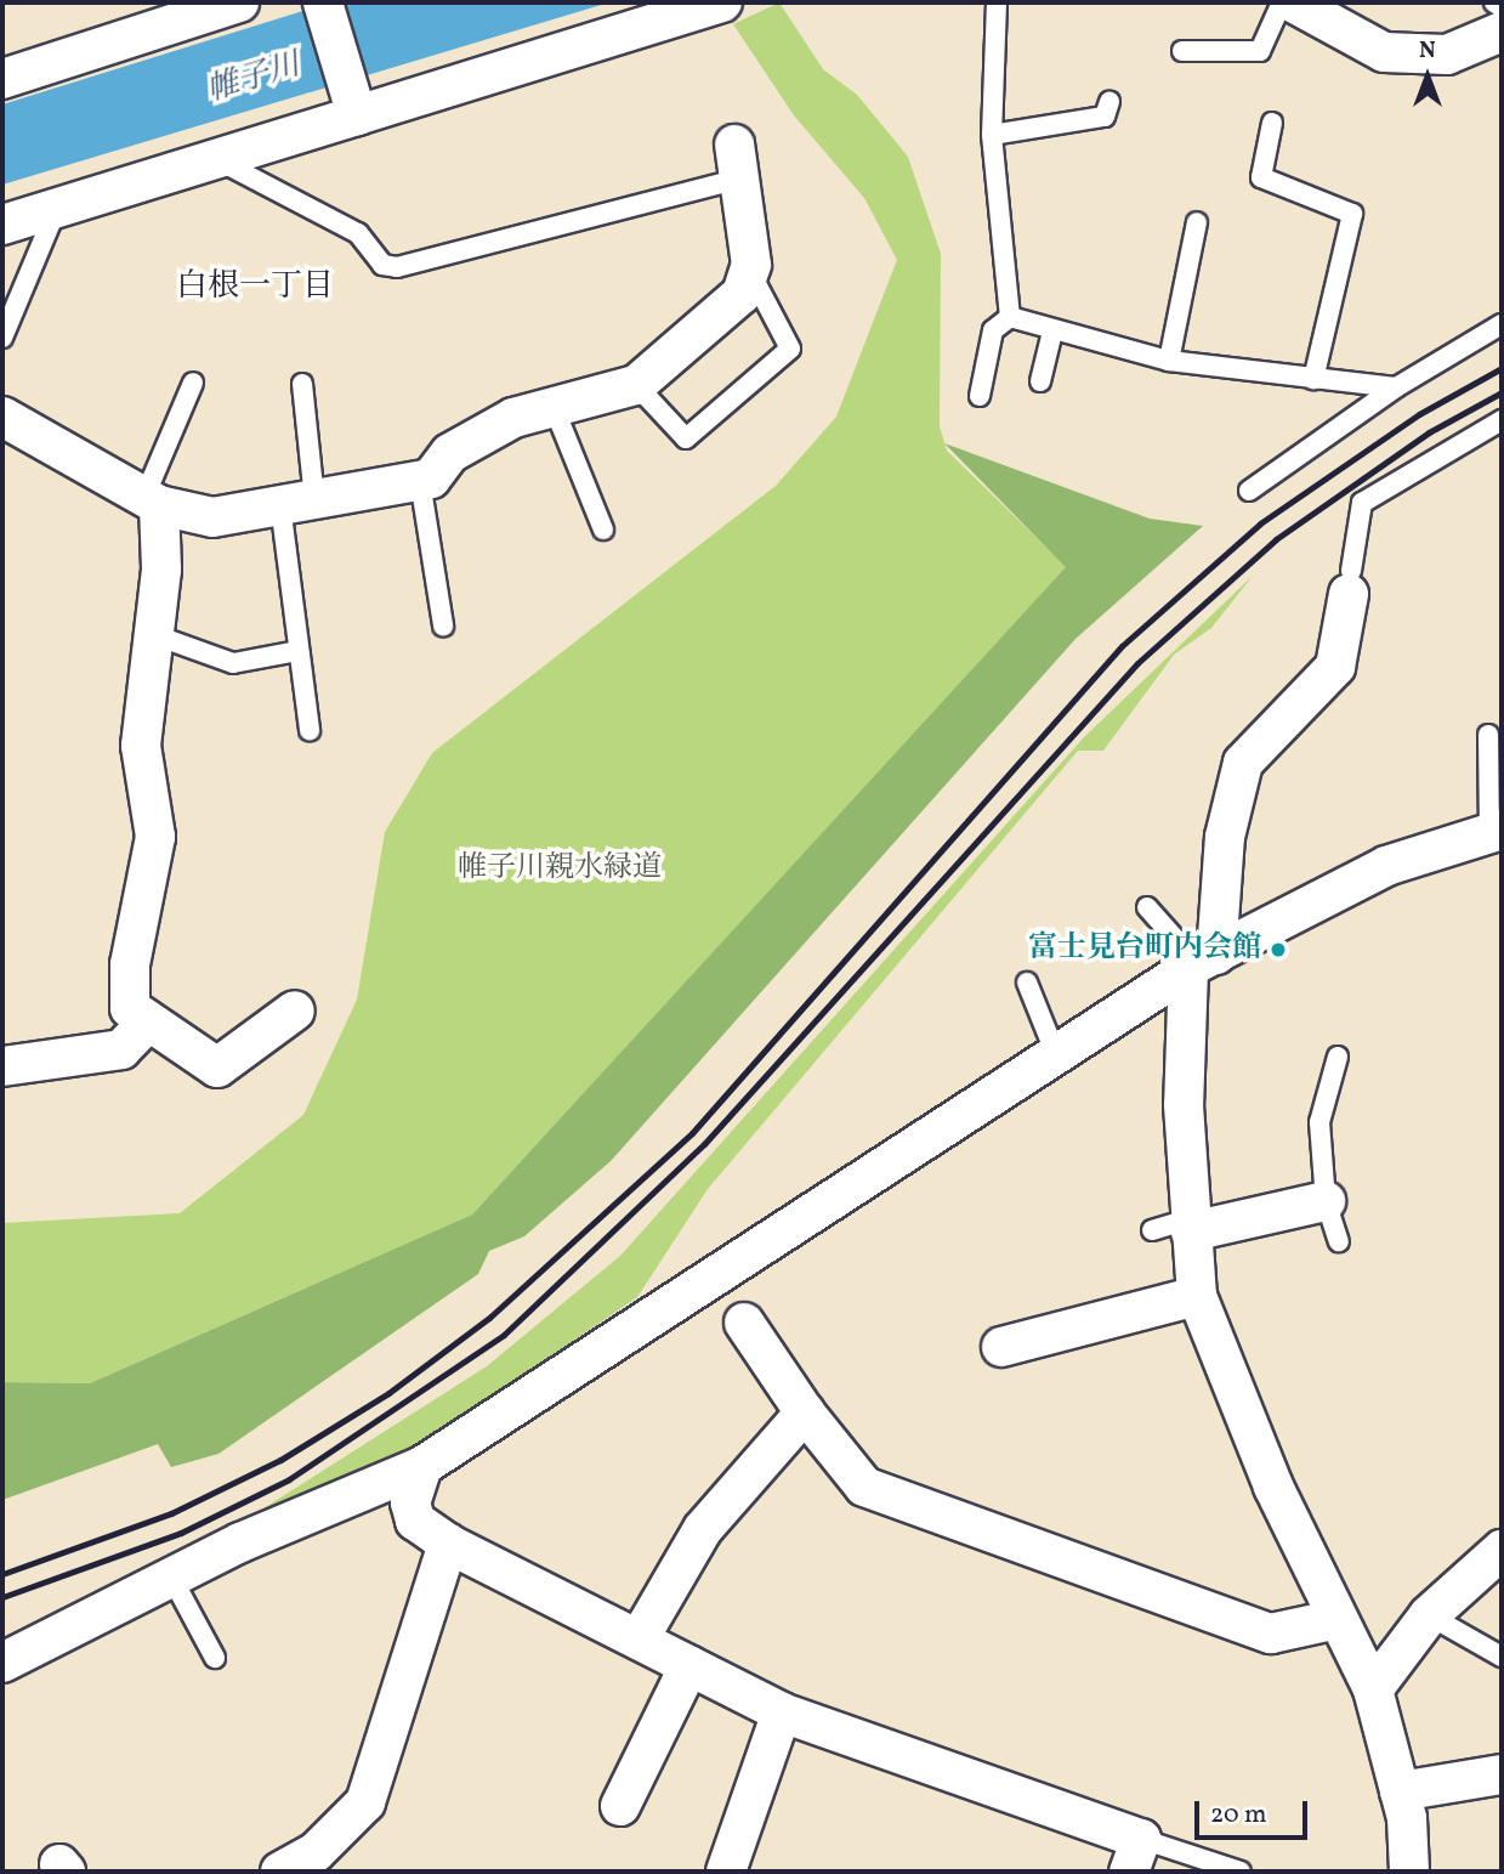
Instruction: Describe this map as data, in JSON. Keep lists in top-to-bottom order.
{
  "districts": ["白根一丁目"],
  "water": ["帷子川"],
  "parks": ["帷子川親水緑道"],
  "places": ["富士見台町内会館"],
  "scale_bar": "20 m",
  "north": "top"
}
